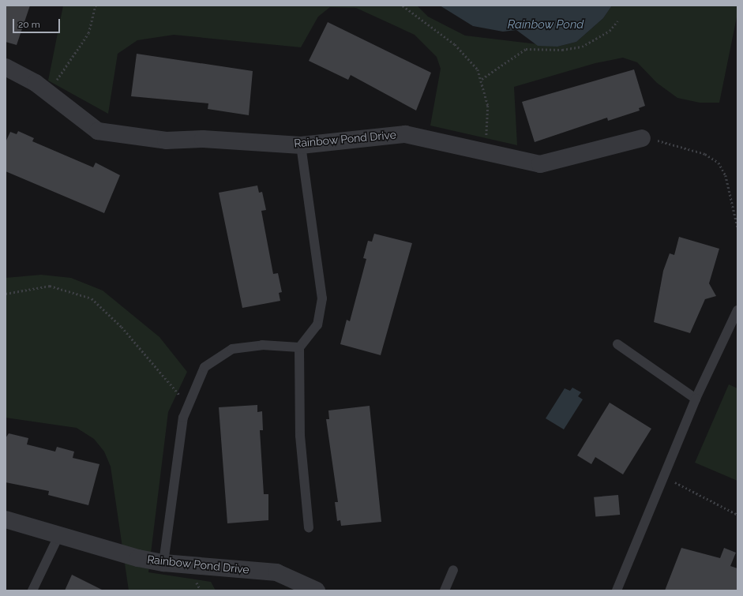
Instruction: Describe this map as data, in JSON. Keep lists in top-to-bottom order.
{
  "streets": {
    "street": ["Rainbow Pond Drive"]
  },
  "water": ["Rainbow Pond"],
  "scale_bar": "20 m"
}
